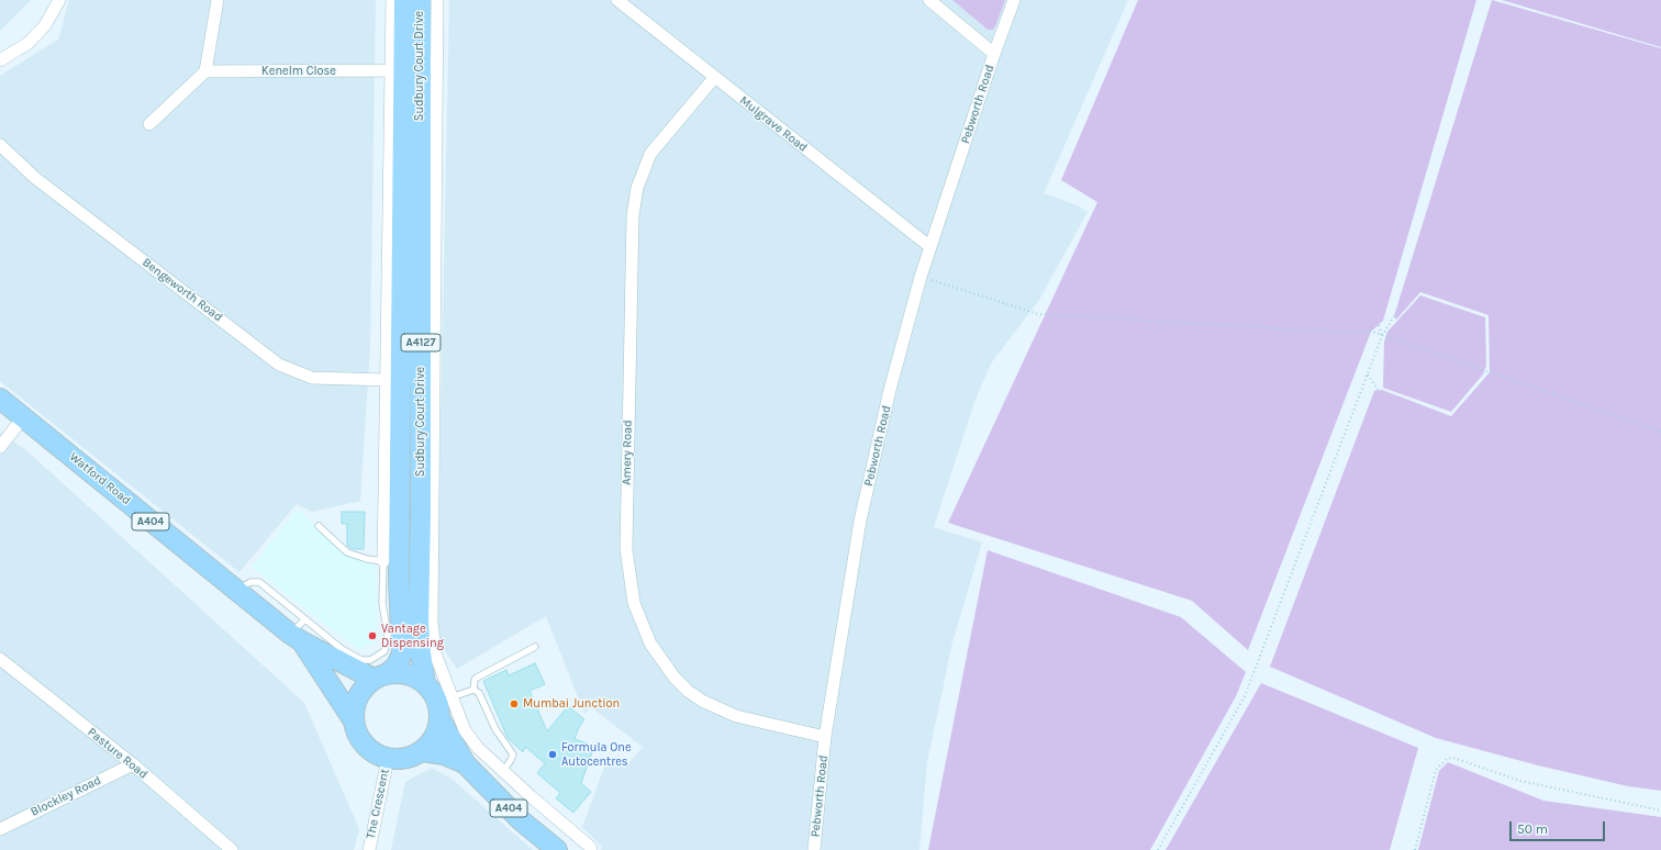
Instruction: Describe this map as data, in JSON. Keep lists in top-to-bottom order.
{
  "streets": {
    "main road": [
      "Sudbury Court Drive",
      "A4127",
      "Watford Road",
      "A404"
    ],
    "street": [
      "Kenelm Close",
      "Pebworth Road",
      "Mulgrave Road",
      "Bengeworth Road",
      "Amery Road",
      "Pasture Road",
      "Blockley Road",
      "The Crescent"
    ]
  },
  "crossings": [
    ["Sudbury Court Drive", "Kenelm Close"],
    ["Sudbury Court Drive", "Bengeworth Road"],
    ["Sudbury Court Drive", "Watford Road"],
    ["Sudbury Court Drive", "A404"],
    ["Sudbury Court Drive", "The Crescent"],
    ["Pebworth Road", "Mulgrave Road"],
    ["Pebworth Road", "Amery Road"],
    ["Mulgrave Road", "Amery Road"],
    ["Watford Road", "A404"],
    ["Watford Road", "The Crescent"],
    ["A404", "The Crescent"],
    ["Pasture Road", "Blockley Road"]
  ],
  "places": ["Vantage Dispensing", "Mumbai Junction", "Formula One Autocentres"],
  "scale_bar": "50 m"
}
